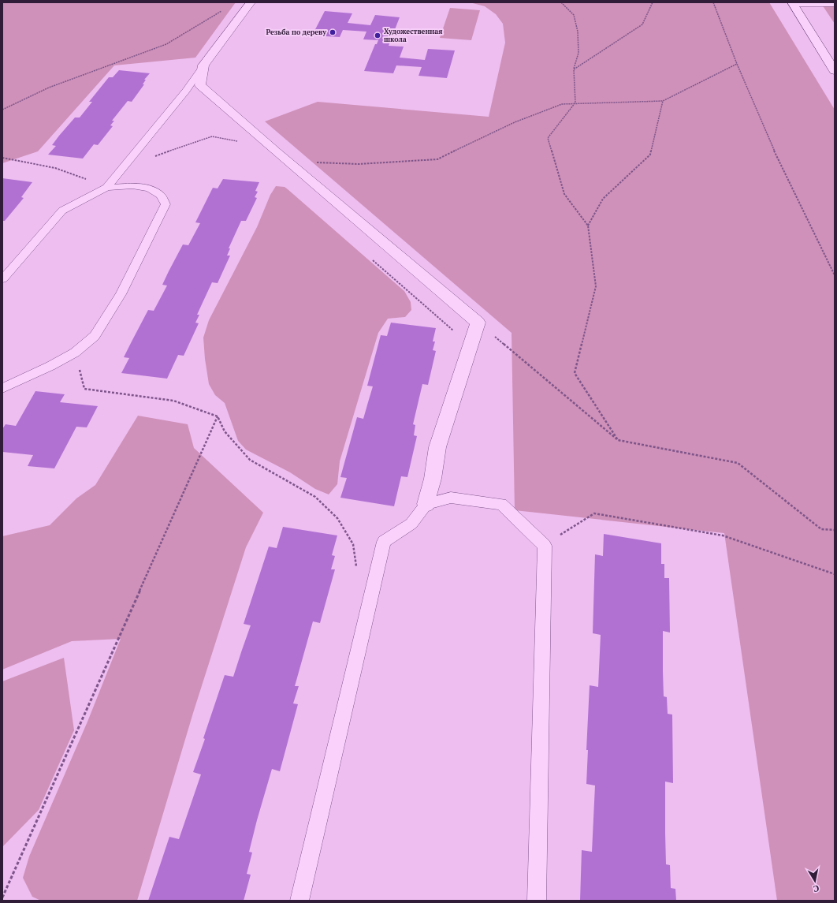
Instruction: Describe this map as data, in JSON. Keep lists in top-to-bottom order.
{
  "places": ["Резьба по дереву", "Художественная школа"],
  "north": "bottom"
}
